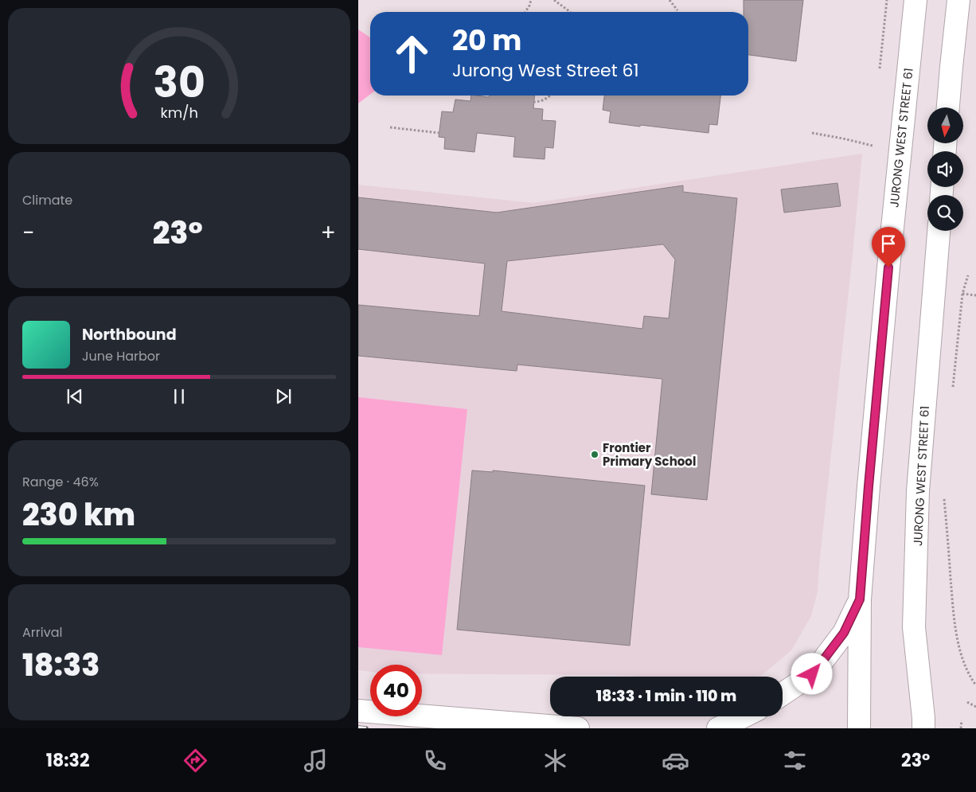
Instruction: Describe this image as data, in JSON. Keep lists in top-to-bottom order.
{
  "streets": {
    "street": ["JURONG WEST STREET 61"]
  },
  "places": ["Frontier Primary School"],
  "north": "bottom",
  "page": {
    "turn": ["20 m", "Jurong West Street 61"],
    "tile": [
      "Climate",
      ["Range · 46%", "230 km"],
      ["Arrival", "18:33"]
    ],
    "heat": ["−", "23°", "+"],
    "song": ["Northbound", "June Harbor"],
    "limit": "40",
    "trip": "18:33 · 1 min · 110 m",
    "tabs": ["18:32", "23°"],
    "gauge": ["30", "km/h"]
  }
}
